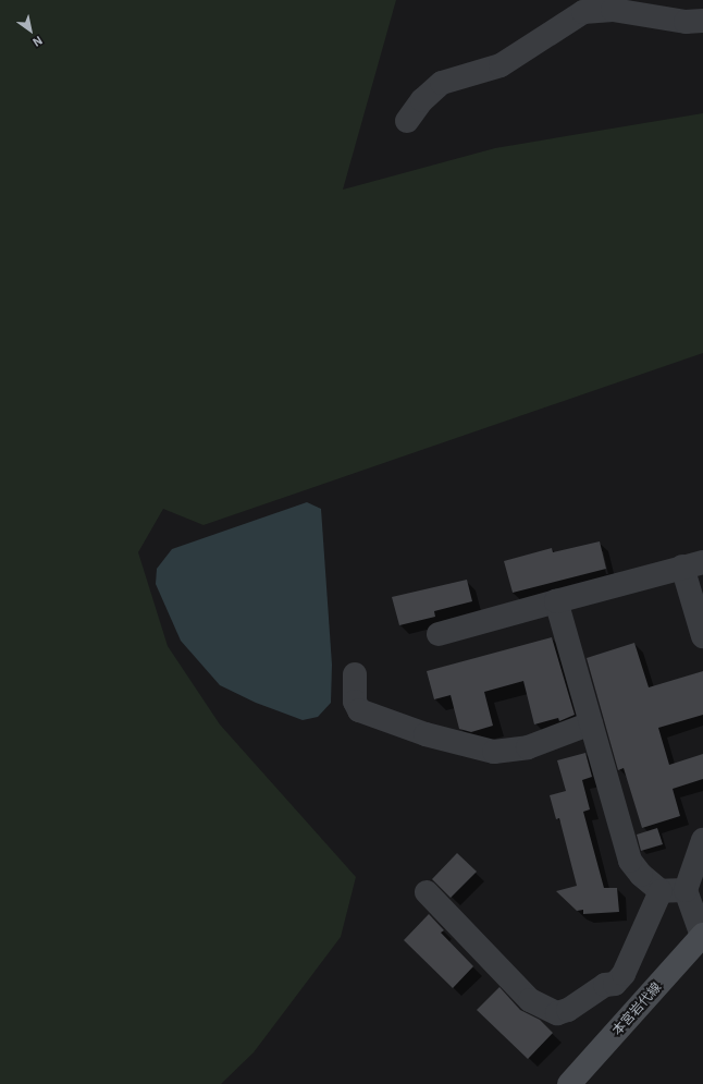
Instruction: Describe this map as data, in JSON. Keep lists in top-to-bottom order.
{
  "streets": {
    "main road": ["本宮岩代線"]
  },
  "north": "bottom right"
}
